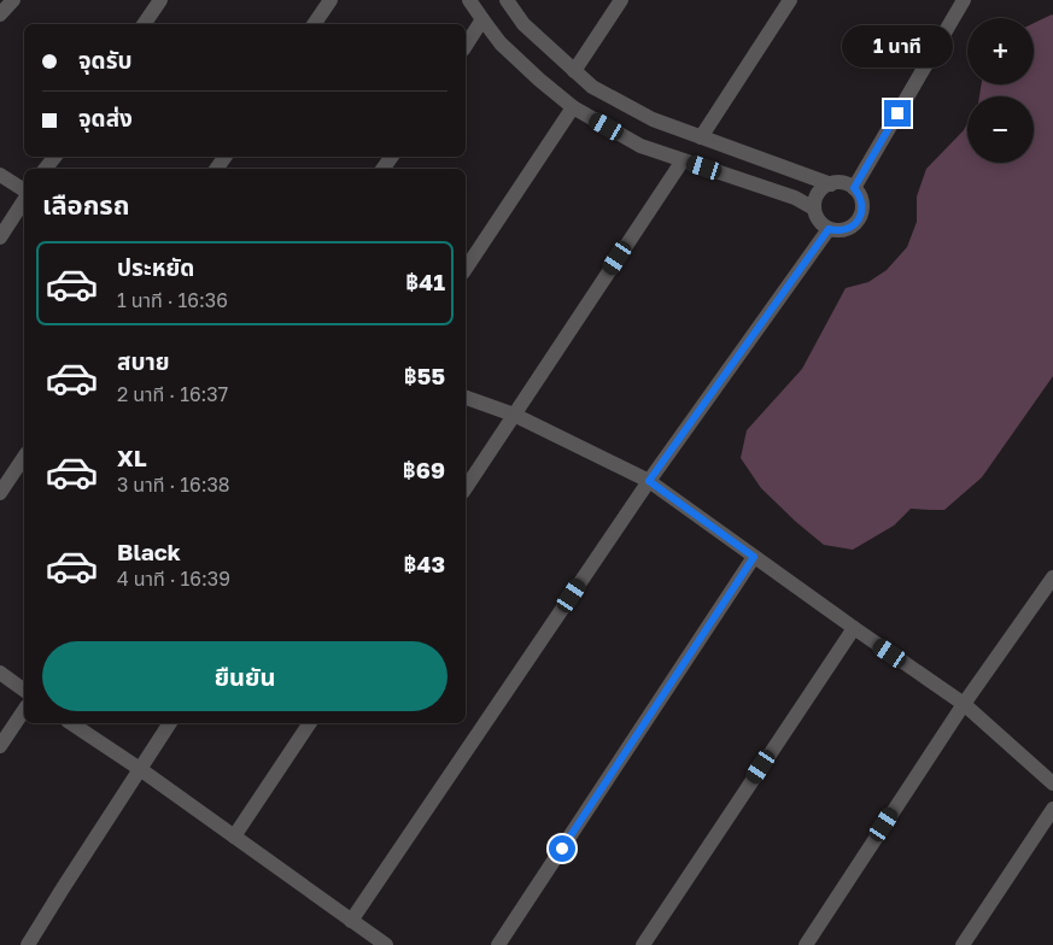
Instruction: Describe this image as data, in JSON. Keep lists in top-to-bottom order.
{
  "page": {
    "map_buttons": ["+", "−"],
    "banner": ["จุดรับ", "จุดส่ง"],
    "bubble": "1 นาที",
    "heading": "เลือกรถ",
    "list": [
      {
        "name": "ประหยัด",
        "note": "1 นาที · 16:36",
        "value": "฿41"
      },
      {
        "name": "สบาย",
        "note": "2 นาที · 16:37",
        "value": "฿55"
      },
      {
        "name": "XL",
        "note": "3 นาที · 16:38",
        "value": "฿69"
      },
      {
        "name": "Black",
        "note": "4 นาที · 16:39",
        "value": "฿43"
      }
    ],
    "buttons": "ยืนยัน"
  }
}
